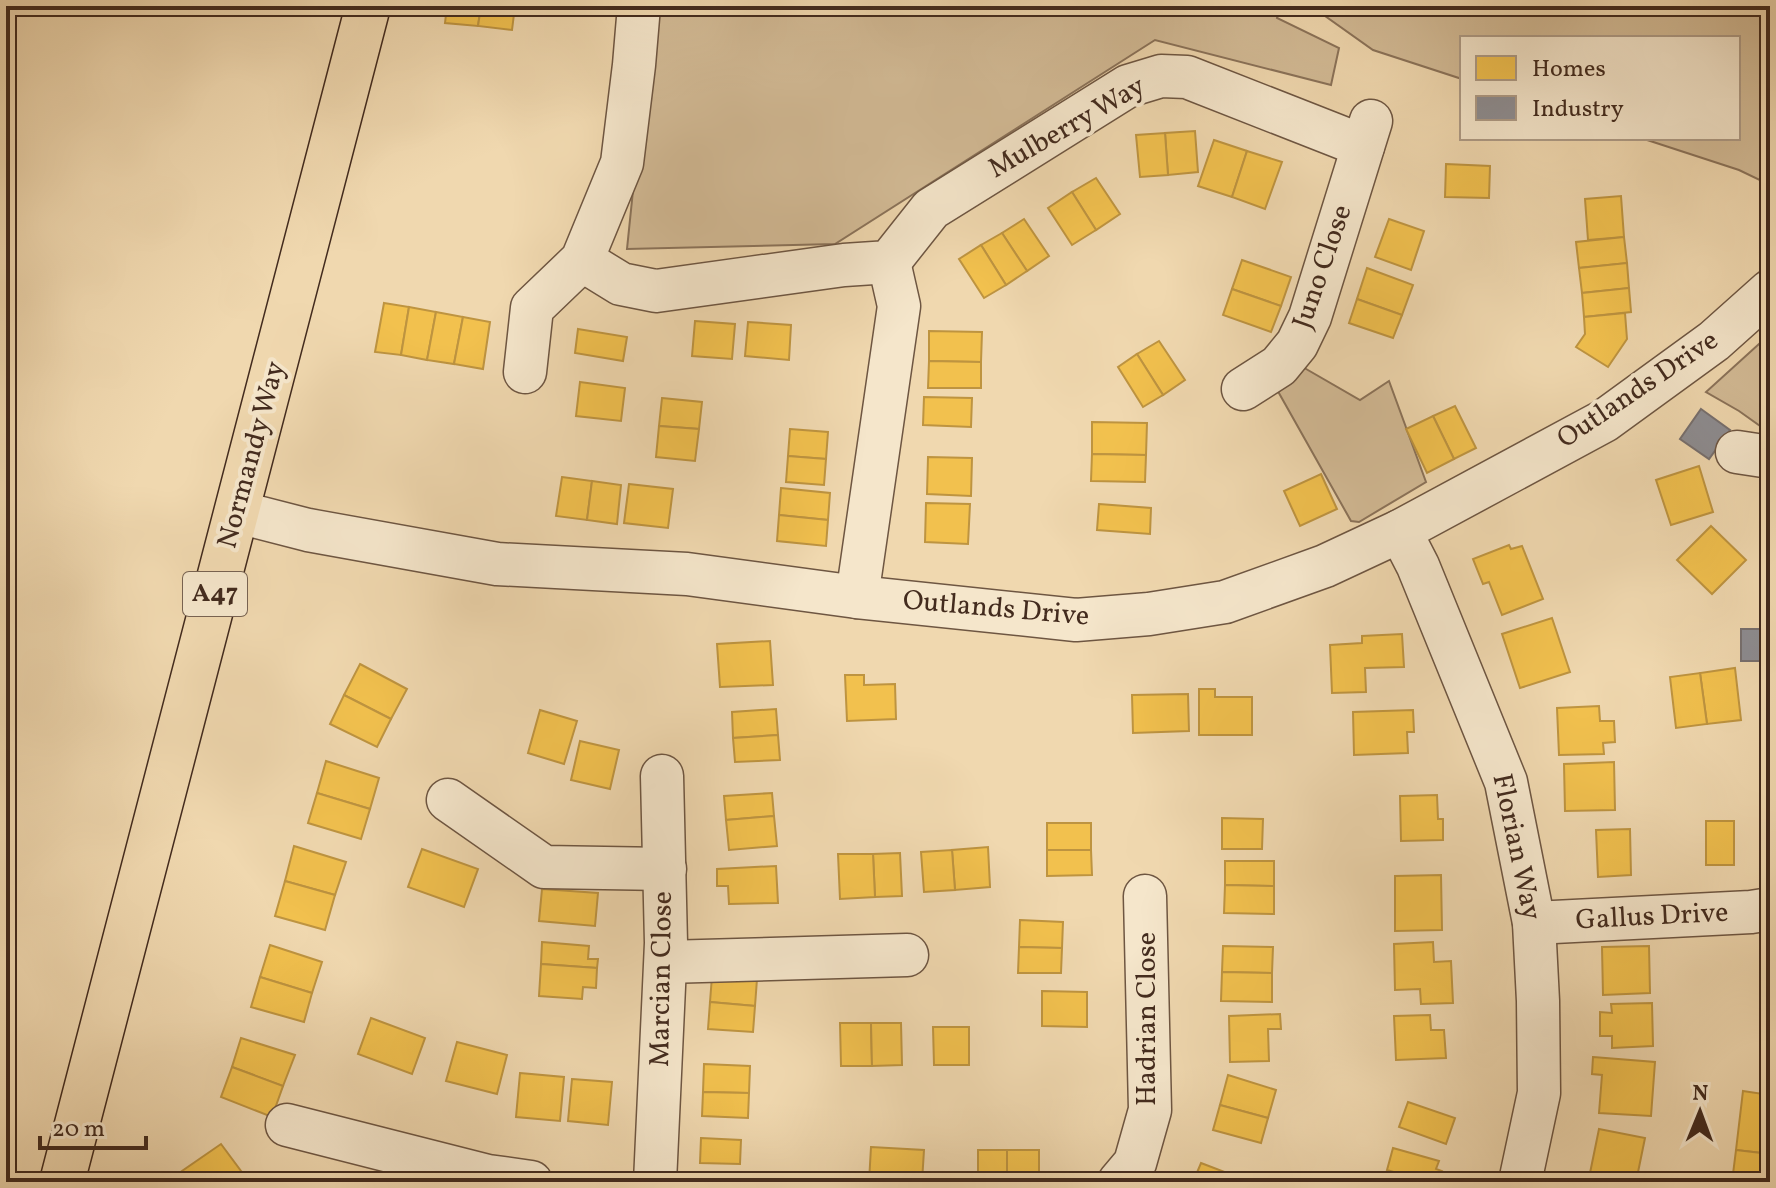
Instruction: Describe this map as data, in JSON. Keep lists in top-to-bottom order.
{
  "streets": {
    "main road": ["Normandy Way", "A47"],
    "street": [
      "Mulberry Way",
      "Juno Close",
      "Outlands Drive",
      "Florian Way",
      "Gallus Drive",
      "Marcian Close",
      "Hadrian Close"
    ]
  },
  "crossings": [
    ["Mulberry Way", "Juno Close"],
    ["Outlands Drive", "Normandy Way"],
    ["Outlands Drive", "Florian Way"],
    ["Florian Way", "Gallus Drive"]
  ],
  "legend": ["Homes", "Industry"],
  "scale_bar": "20 m",
  "north": "top"
}
